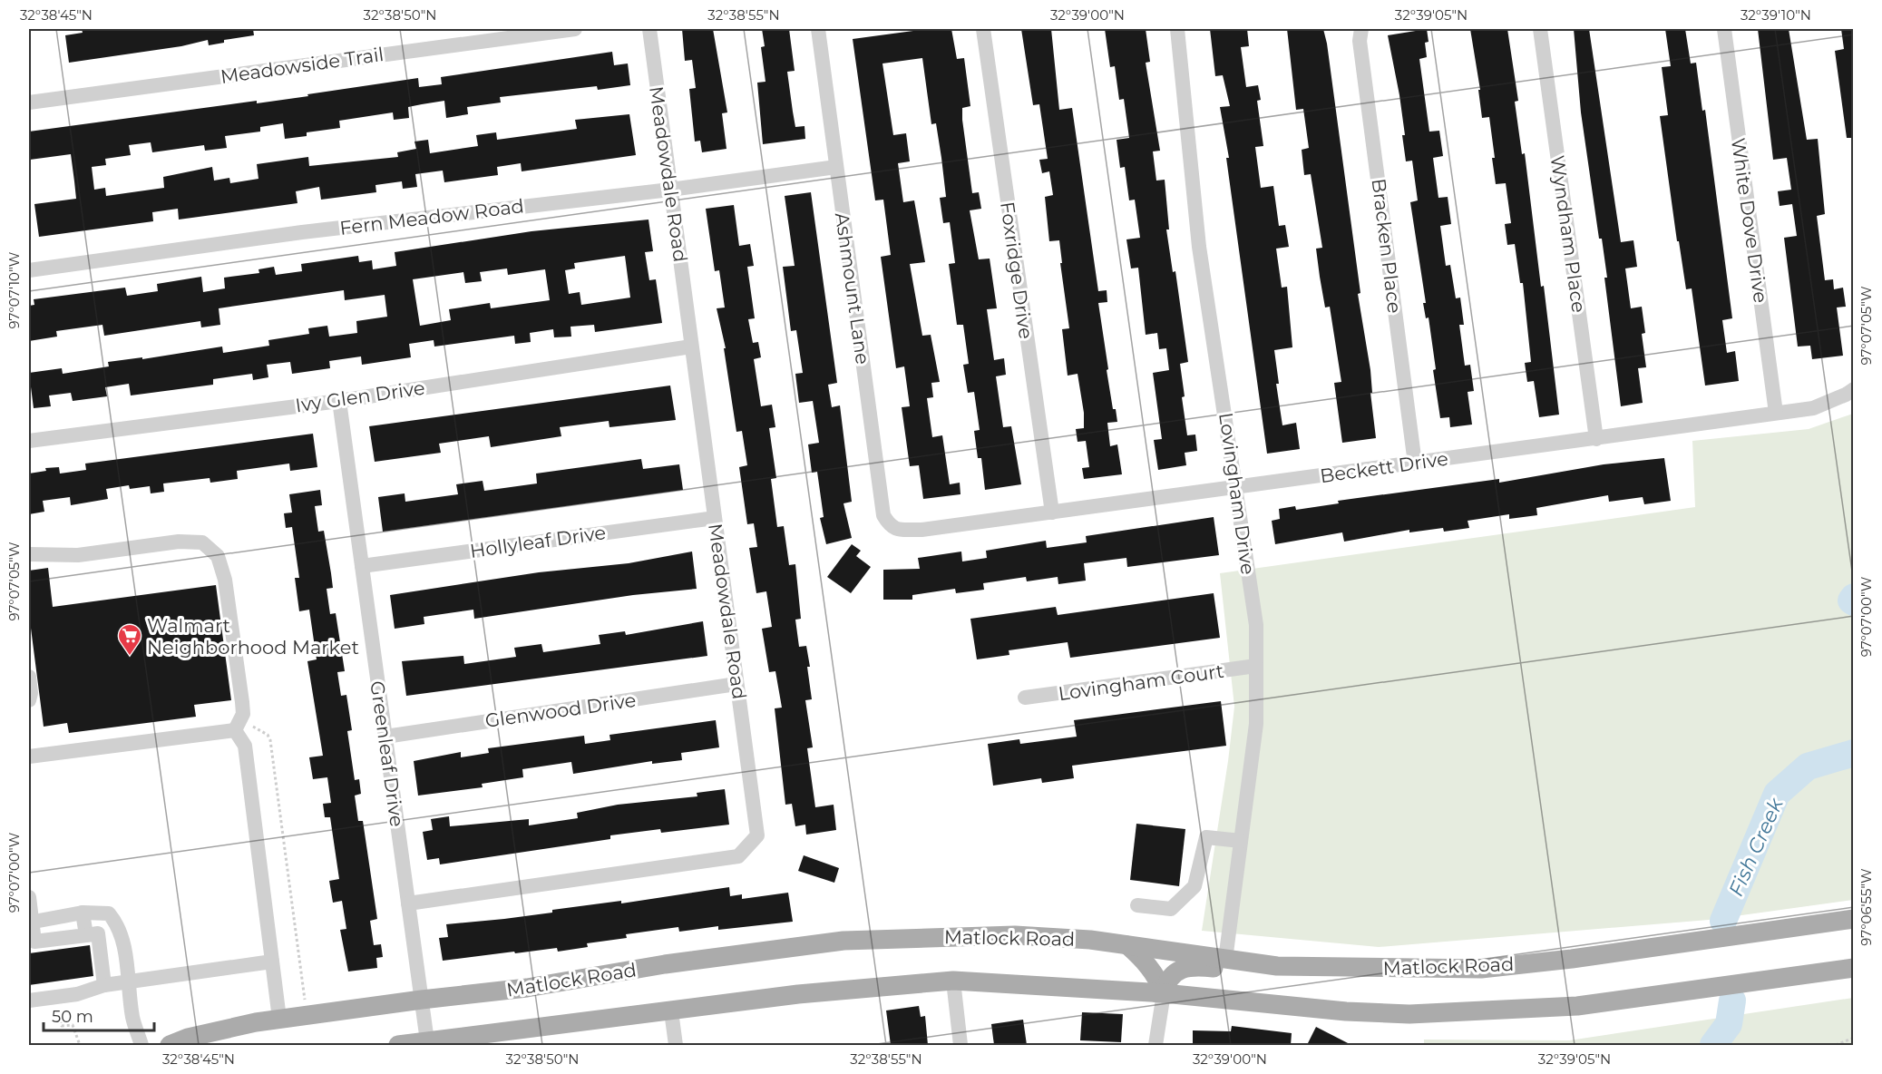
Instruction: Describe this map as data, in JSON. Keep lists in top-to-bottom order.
{
  "streets": {
    "main road": ["Matlock Road"],
    "street": [
      "Meadowside Trail",
      "Meadowdale Road",
      "Fern Meadow Road",
      "White Dove Drive",
      "Wyndham Place",
      "Bracken Place",
      "Foxridge Drive",
      "Ashmount Lane",
      "Ivy Glen Drive",
      "Beckett Drive",
      "Lovingham Drive",
      "Hollyleaf Drive",
      "Lovingham Court",
      "Glenwood Drive",
      "Greenleaf Drive"
    ]
  },
  "crossings": [
    ["Meadowdale Road", "Fern Meadow Road"],
    ["Meadowdale Road", "Ivy Glen Drive"],
    ["Meadowdale Road", "Hollyleaf Drive"],
    ["Meadowdale Road", "Glenwood Drive"],
    ["Meadowdale Road", "Greenleaf Drive"],
    ["Fern Meadow Road", "Ashmount Lane"],
    ["White Dove Drive", "Beckett Drive"],
    ["Wyndham Place", "Beckett Drive"],
    ["Bracken Place", "Beckett Drive"],
    ["Foxridge Drive", "Beckett Drive"],
    ["Ashmount Lane", "Beckett Drive"],
    ["Ivy Glen Drive", "Greenleaf Drive"],
    ["Beckett Drive", "Lovingham Drive"],
    ["Lovingham Drive", "Lovingham Court"],
    ["Lovingham Drive", "Matlock Road"],
    ["Hollyleaf Drive", "Greenleaf Drive"],
    ["Glenwood Drive", "Greenleaf Drive"],
    ["Greenleaf Drive", "Matlock Road"]
  ],
  "water": ["Fish Creek"],
  "places": {
    "supermarket": ["Walmart Neighborhood Market"]
  },
  "scale_bar": "50 m",
  "coordinates": [
    "32°38'45\"N",
    "32°38'50\"N",
    "32°38'55\"N",
    "32°39'00\"N",
    "32°39'05\"N",
    "32°39'10\"N",
    "97°07'10\"W",
    "97°07'05\"W",
    "97°07'00\"W",
    "97°06'55\"W"
  ]
}
